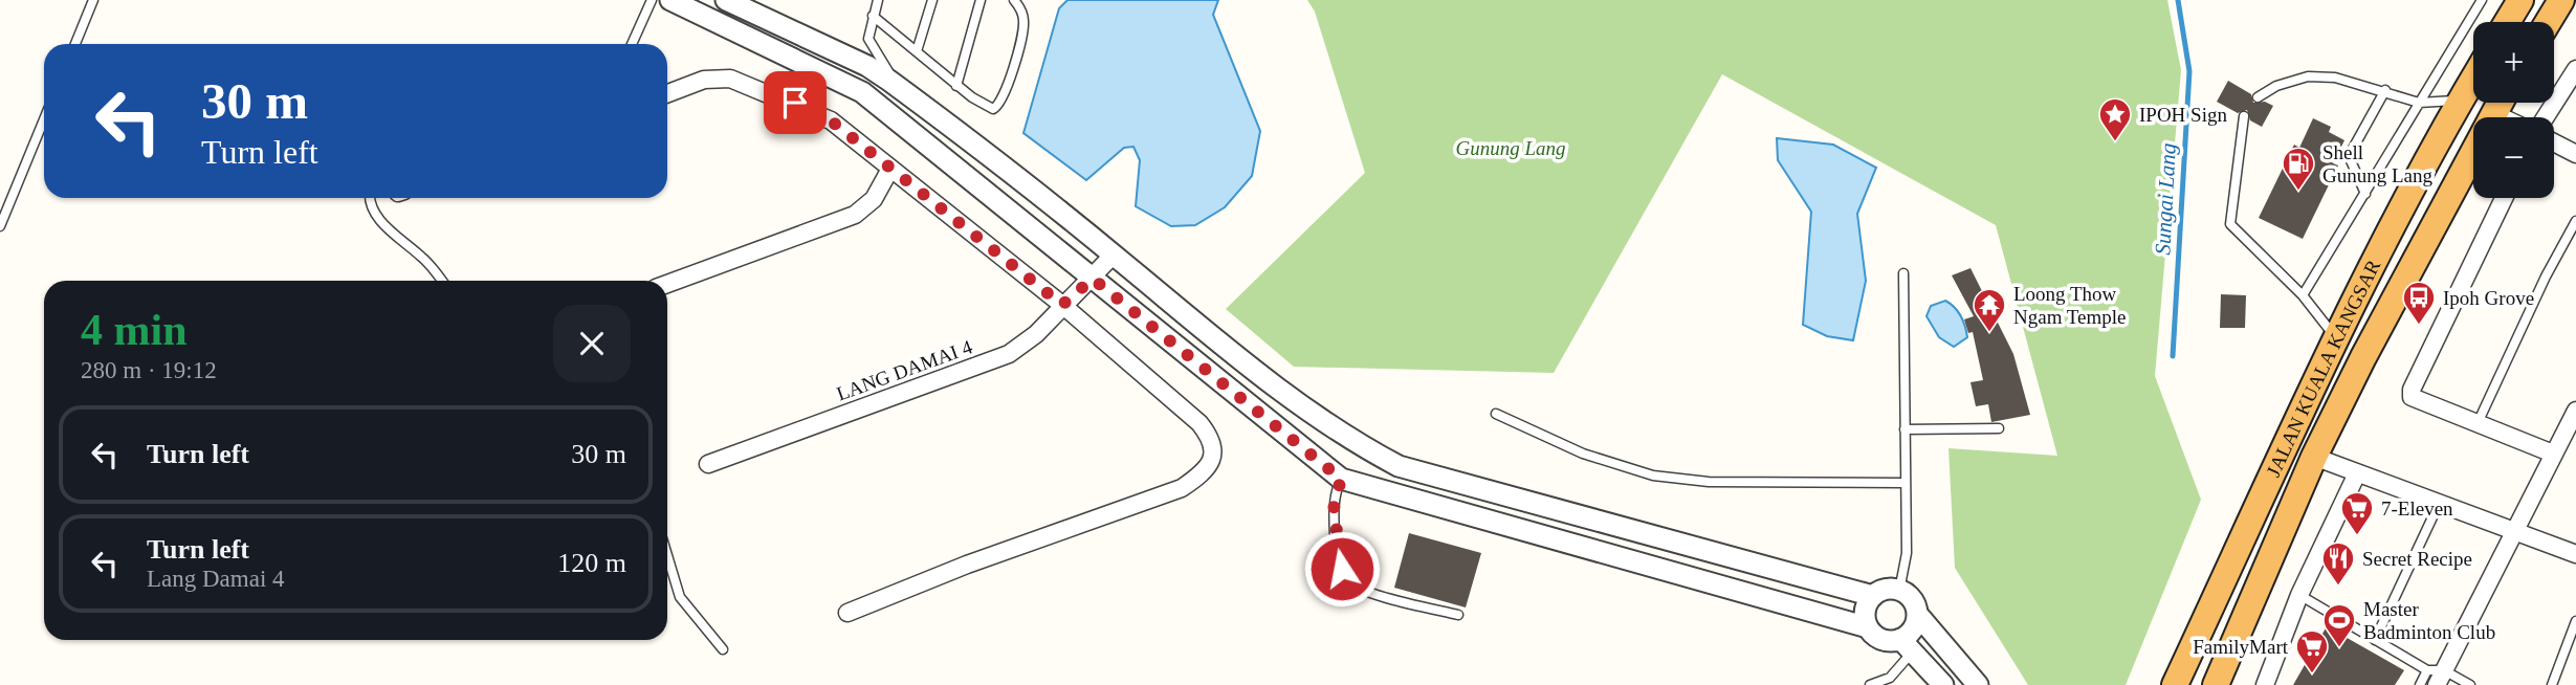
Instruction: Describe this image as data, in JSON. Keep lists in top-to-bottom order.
{
  "streets": {
    "highway": ["JALAN KUALA KANGSAR"],
    "street": ["LANG DAMAI 4"]
  },
  "water": ["Sungai Lang"],
  "parks": ["Gunung Lang"],
  "places": {
    "place": ["IPOH Sign"],
    "fuel station": ["Shell Gunung Lang"],
    "bus stop": ["Ipoh Grove"],
    "temple": ["Loong Thow Ngam Temple"],
    "supermarket": ["7-Eleven", "FamilyMart"],
    "restaurant": ["Secret Recipe"],
    "sports": ["Master Badminton Club"]
  },
  "page": {
    "map_buttons": ["+", "−"],
    "turn": ["30 m", "Turn left"],
    "heading": ["4 min", "280 m · 19:12"],
    "list": [
      {
        "name": "Turn left",
        "value": "30 m"
      },
      {
        "name": "Turn left",
        "note": "Lang Damai 4",
        "value": "120 m"
      }
    ]
  }
}
